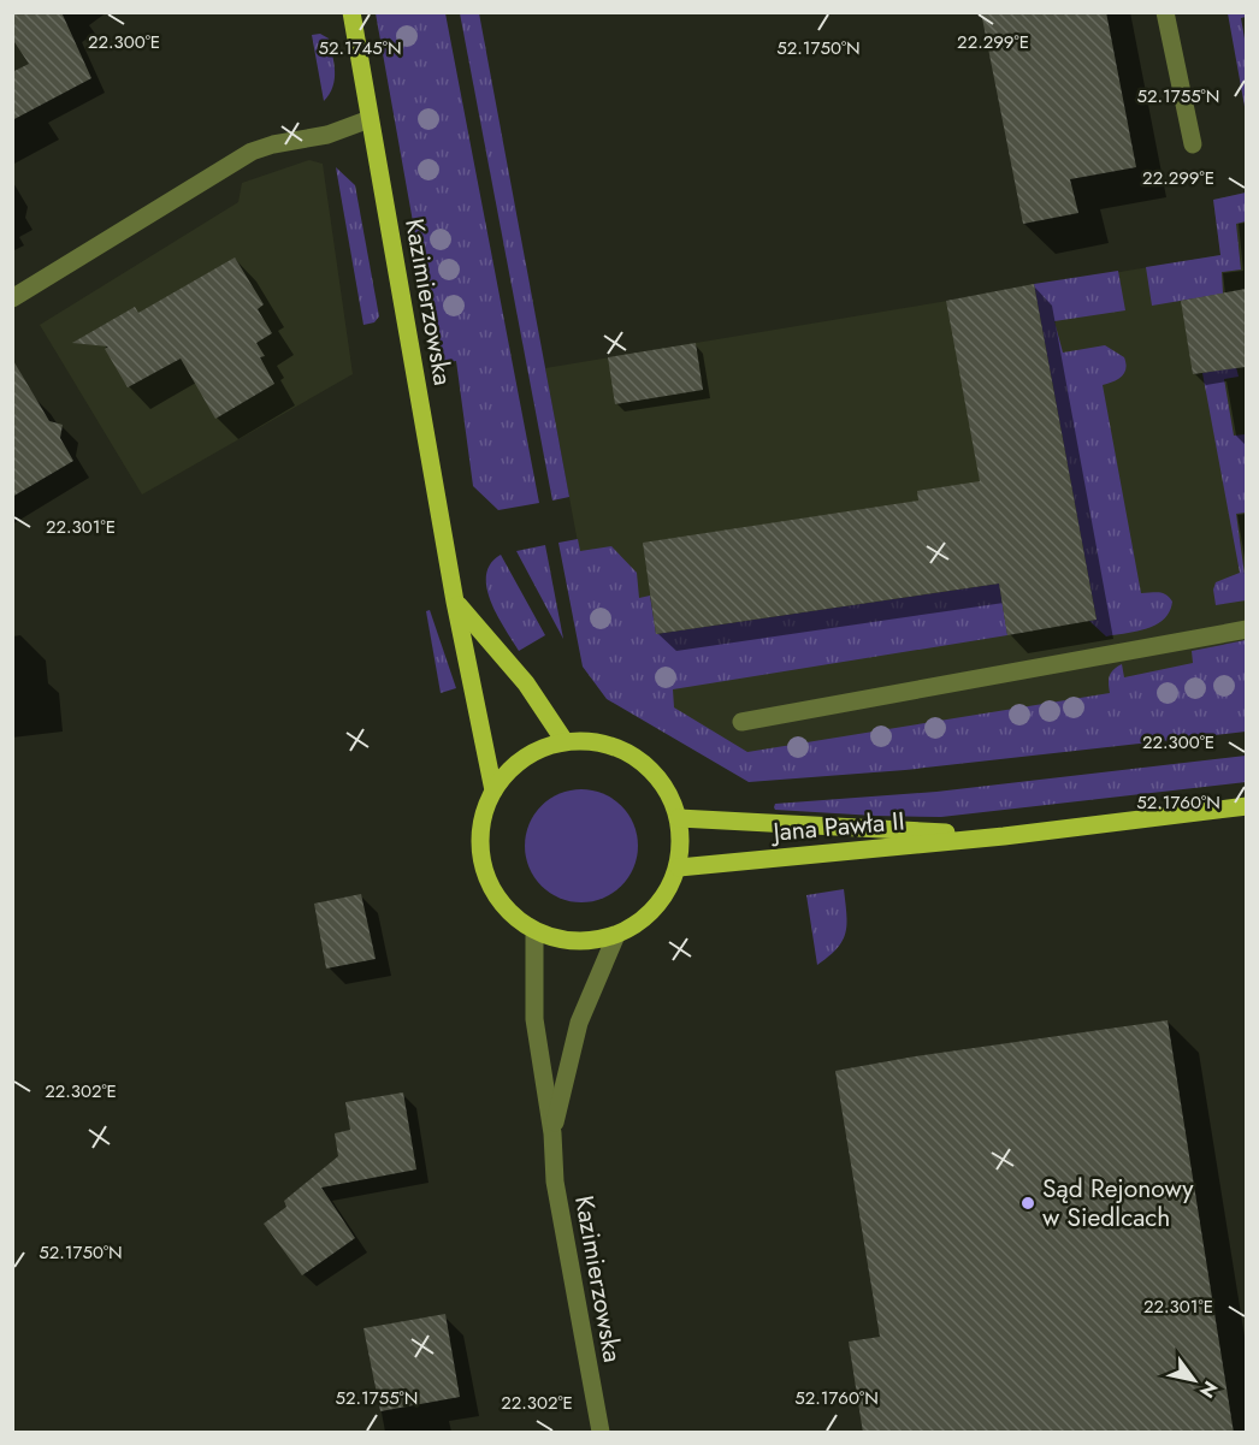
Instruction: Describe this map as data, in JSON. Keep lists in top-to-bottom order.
{
  "streets": {
    "main road": ["Kazimierzowska", "Jana Pawła II"]
  },
  "crossings": [
    ["Kazimierzowska", "Jana Pawła II"]
  ],
  "places": ["Sąd Rejonowy w Siedlcach"],
  "north": "bottom right",
  "coordinates": [
    "22.300°E",
    "22.299°E",
    "52.1745°N",
    "52.1750°N",
    "52.1755°N",
    "22.301°E",
    "52.1760°N",
    "22.302°E"
  ]
}
